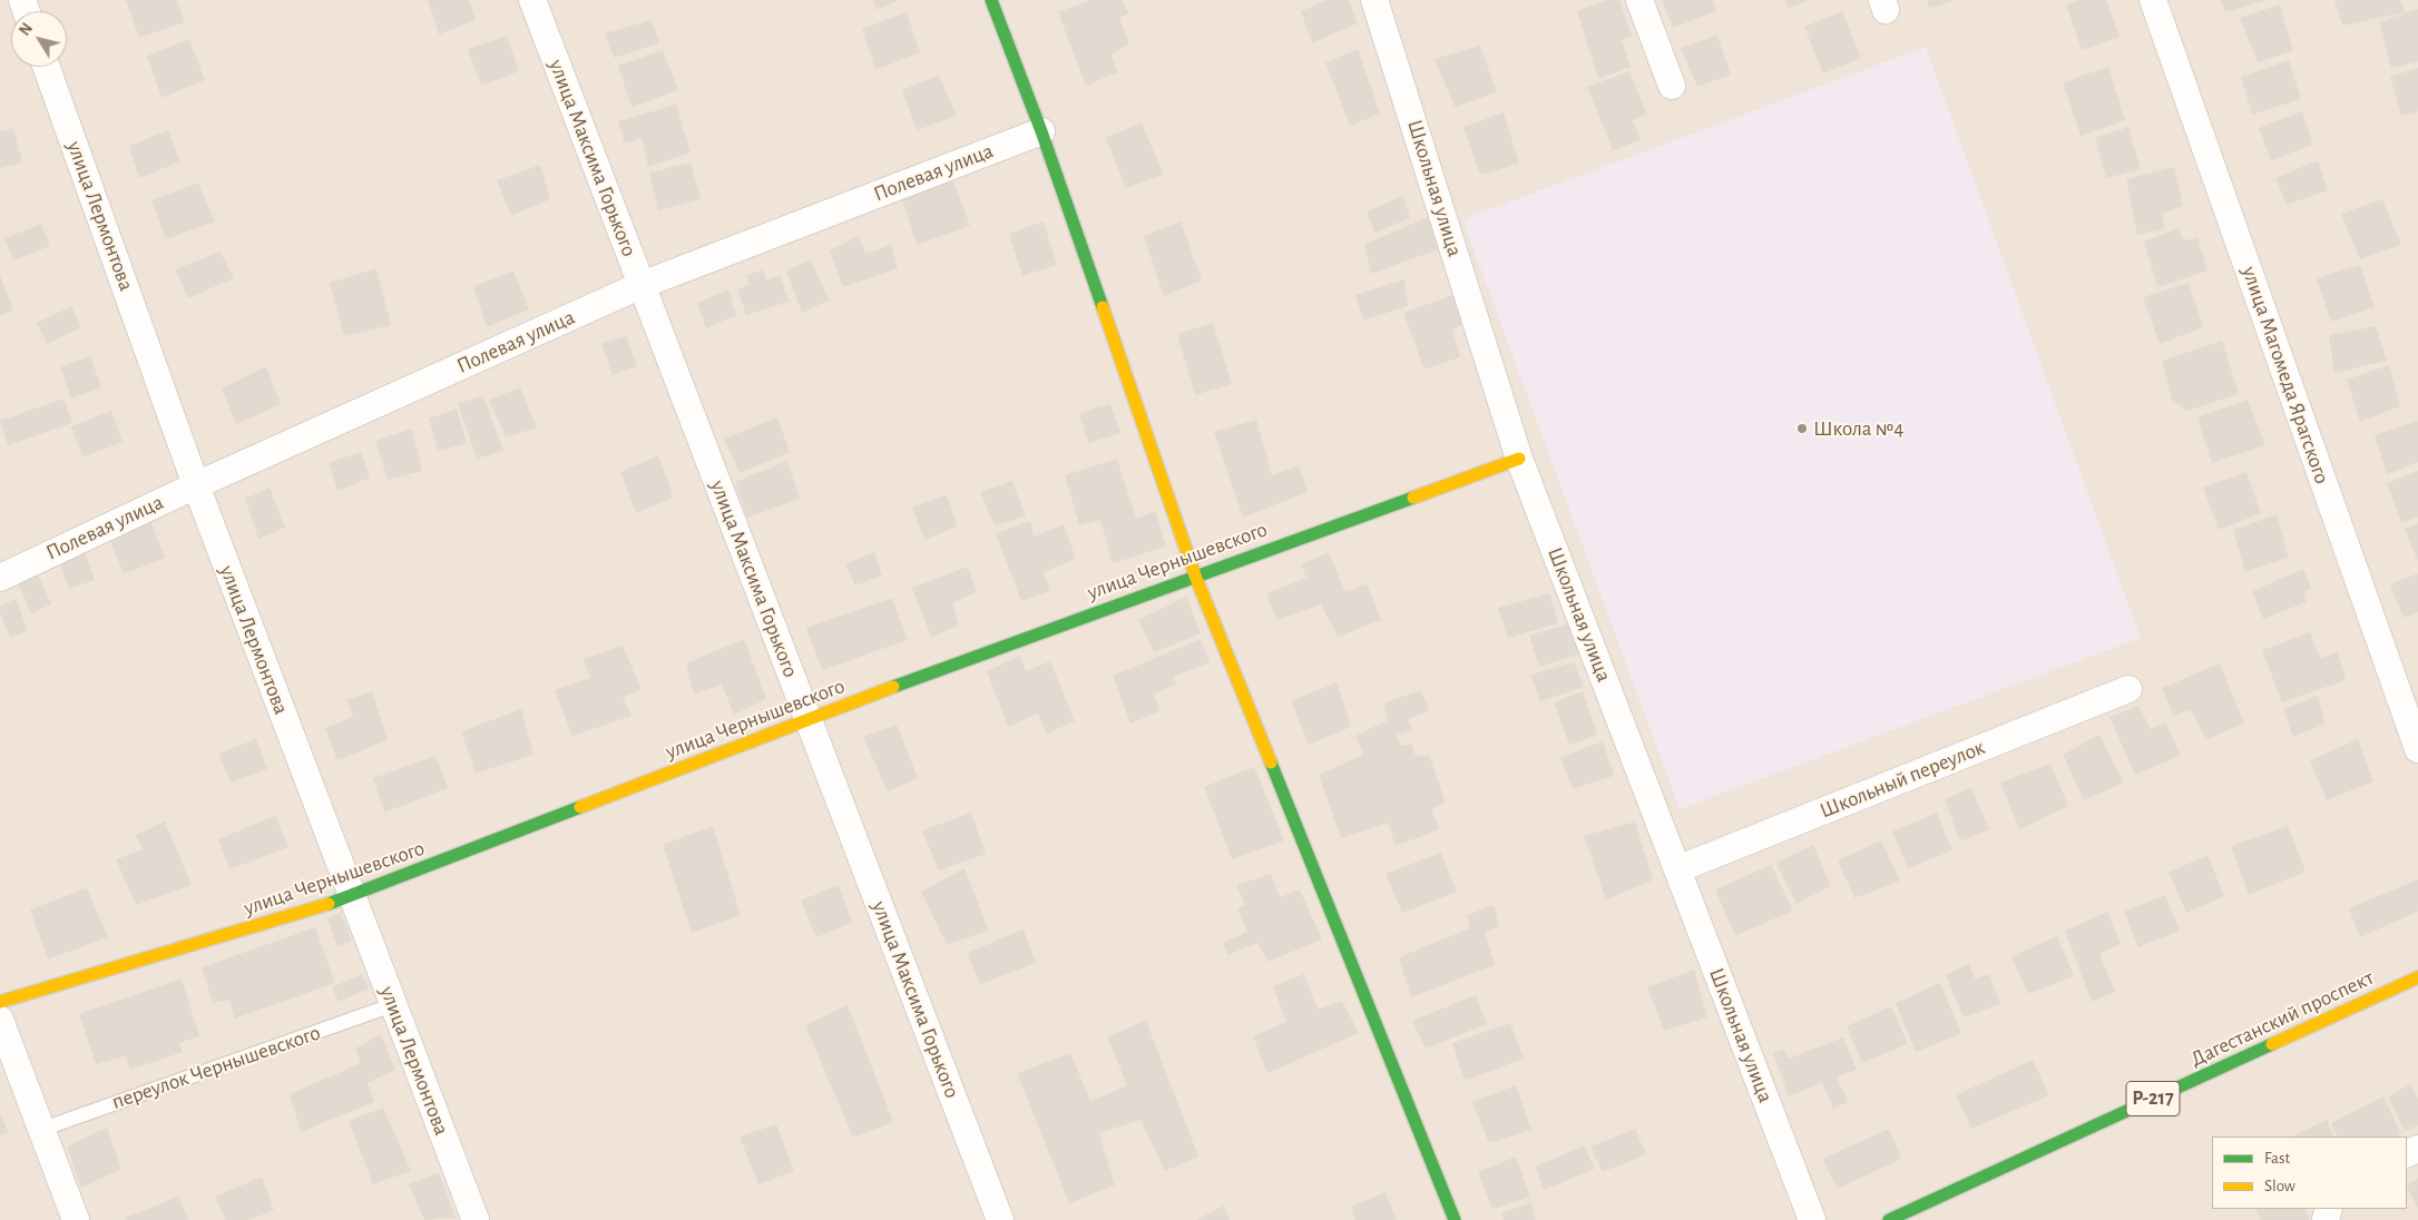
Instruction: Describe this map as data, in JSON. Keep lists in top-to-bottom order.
{
  "streets": {
    "main road": ["улица Чернышевского", "Дагестанский проспект", "Р-217"],
    "street": [
      "улица Максима Горького",
      "Полевая улица",
      "Школьная улица",
      "улица Лермонтова",
      "улица Магомеда Ярагского",
      "Школьный переулок"
    ],
    "lane": ["переулок Чернышевского"]
  },
  "crossings": [
    ["улица Максима Горького", "Полевая улица"],
    ["улица Максима Горького", "улица Чернышевского"],
    ["Полевая улица", "улица Лермонтова"],
    ["Школьная улица", "улица Чернышевского"],
    ["Школьная улица", "Школьный переулок"],
    ["улица Лермонтова", "улица Чернышевского"],
    ["улица Лермонтова", "переулок Чернышевского"]
  ],
  "places": ["Школа №4"],
  "legend": ["Fast", "Slow"],
  "north": "top left"
}
